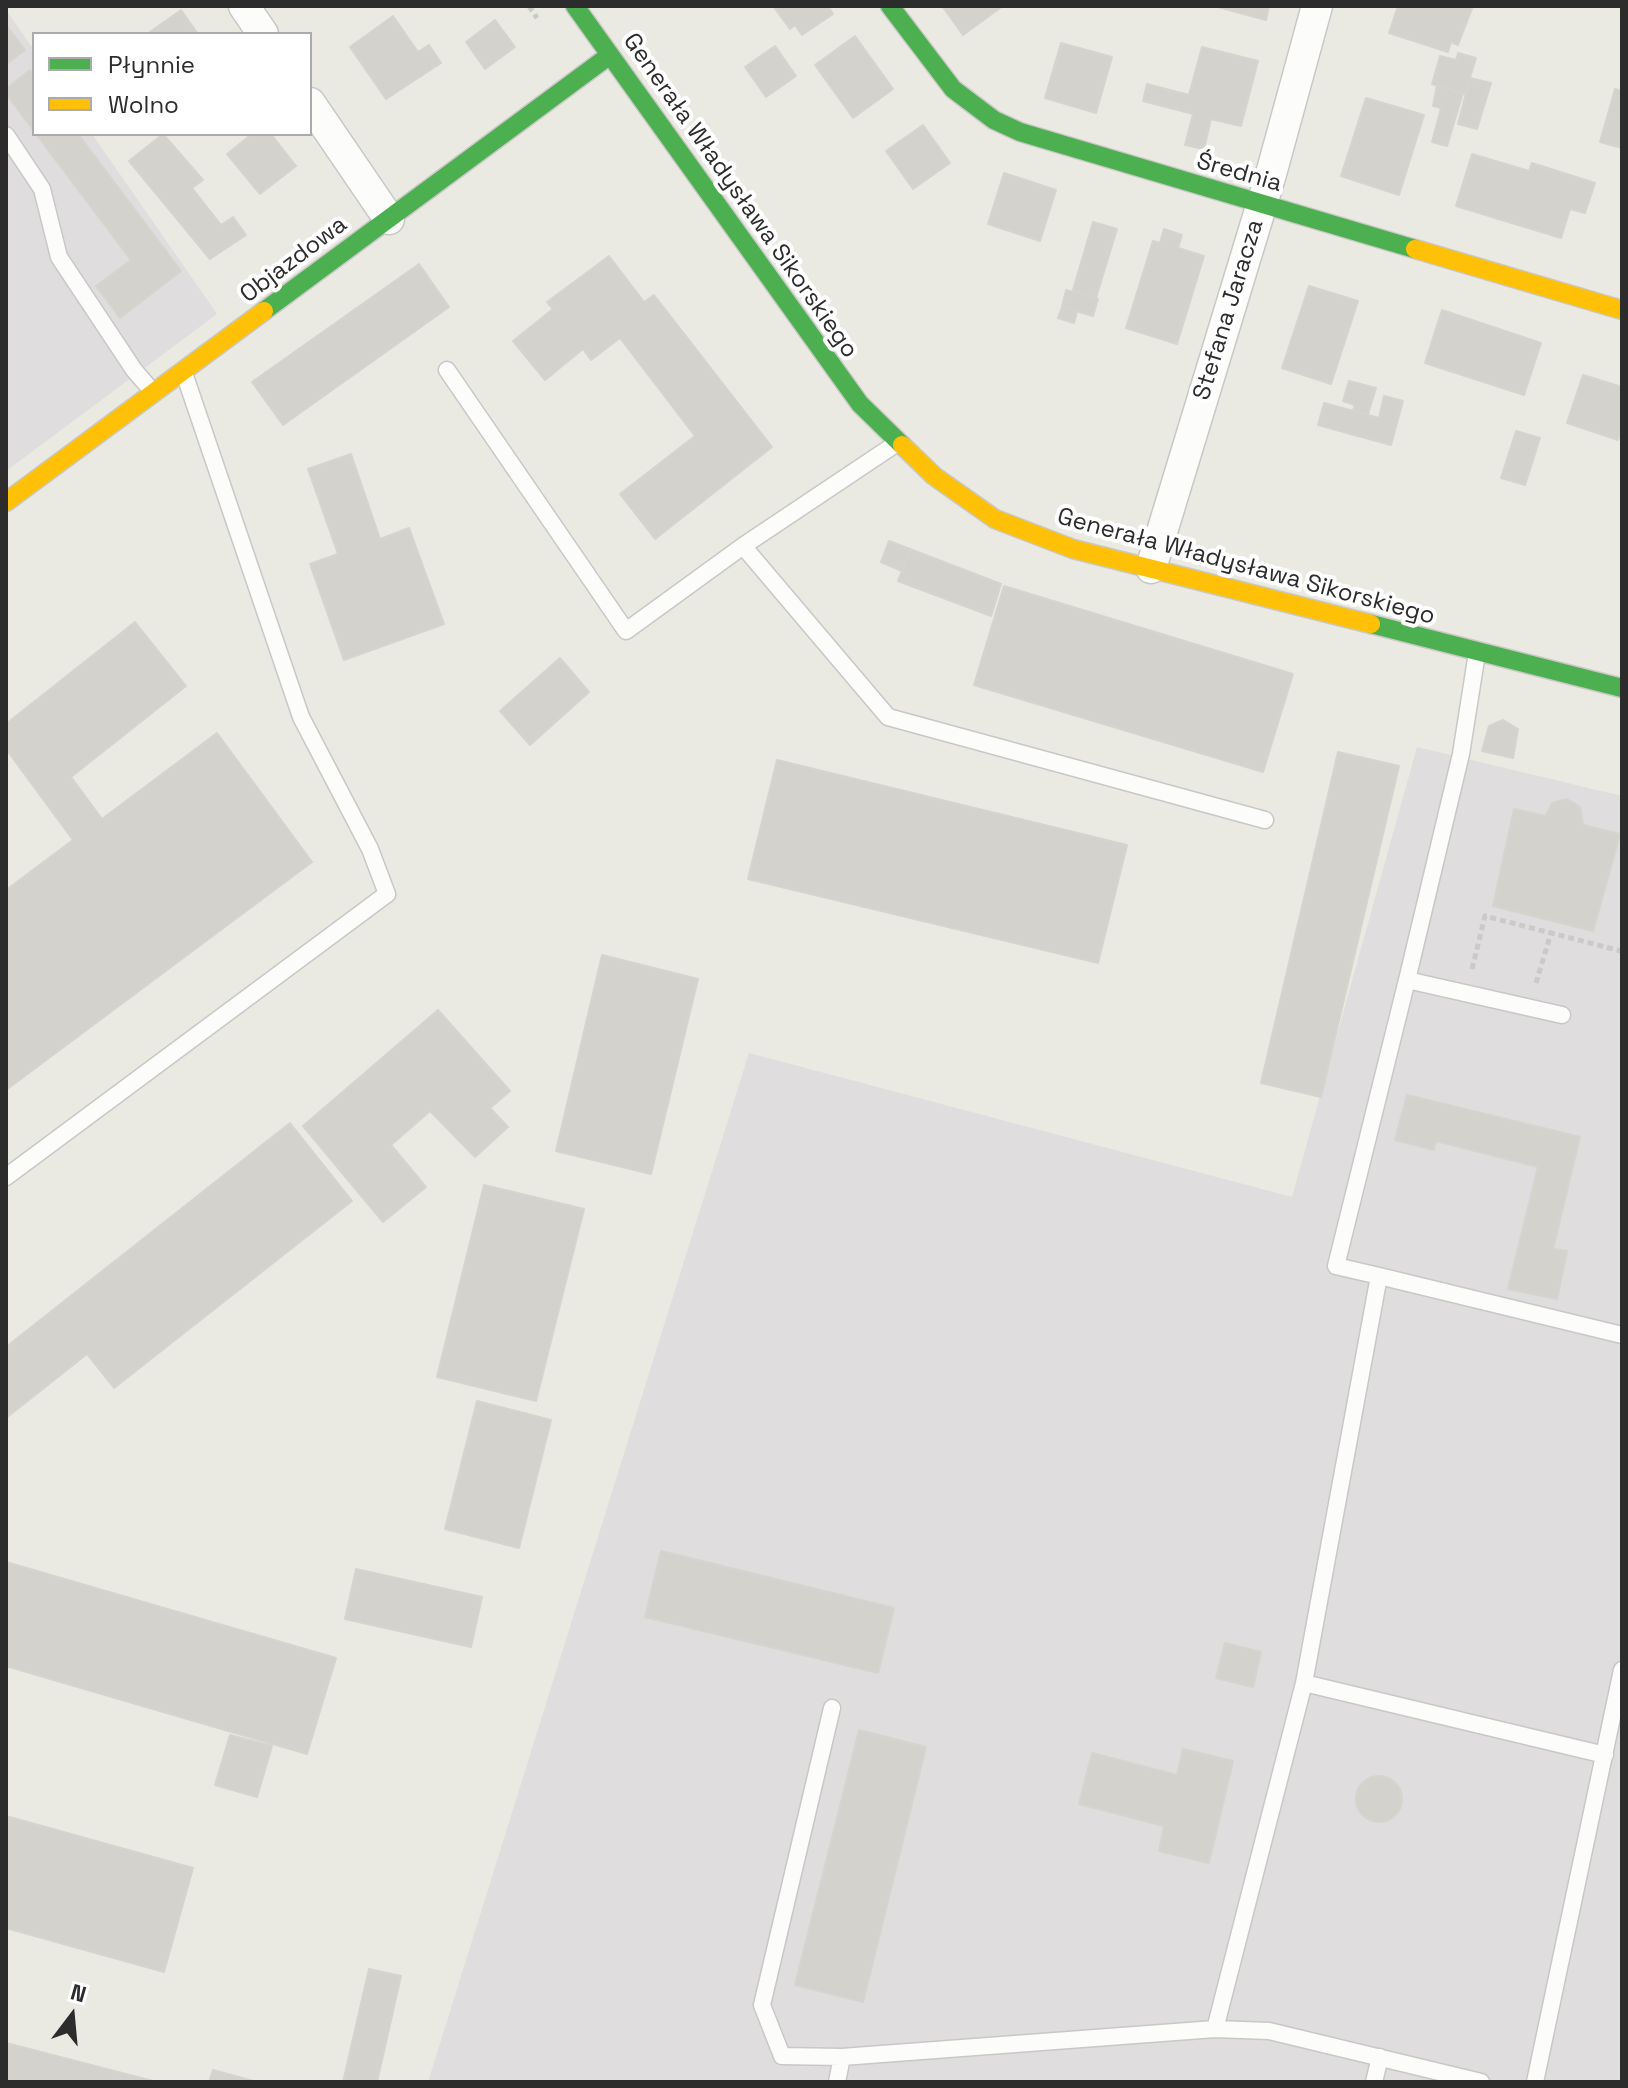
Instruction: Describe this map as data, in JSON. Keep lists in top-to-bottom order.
{
  "streets": {
    "street": [
      "Średnia",
      "Generała Władysława Sikorskiego",
      "Objazdowa",
      "Stefana Jaracza"
    ]
  },
  "crossings": [
    ["Średnia", "Stefana Jaracza"],
    ["Generała Władysława Sikorskiego", "Objazdowa"],
    ["Generała Władysława Sikorskiego", "Stefana Jaracza"]
  ],
  "legend": ["Płynnie", "Wolno"],
  "north": "top"
}
